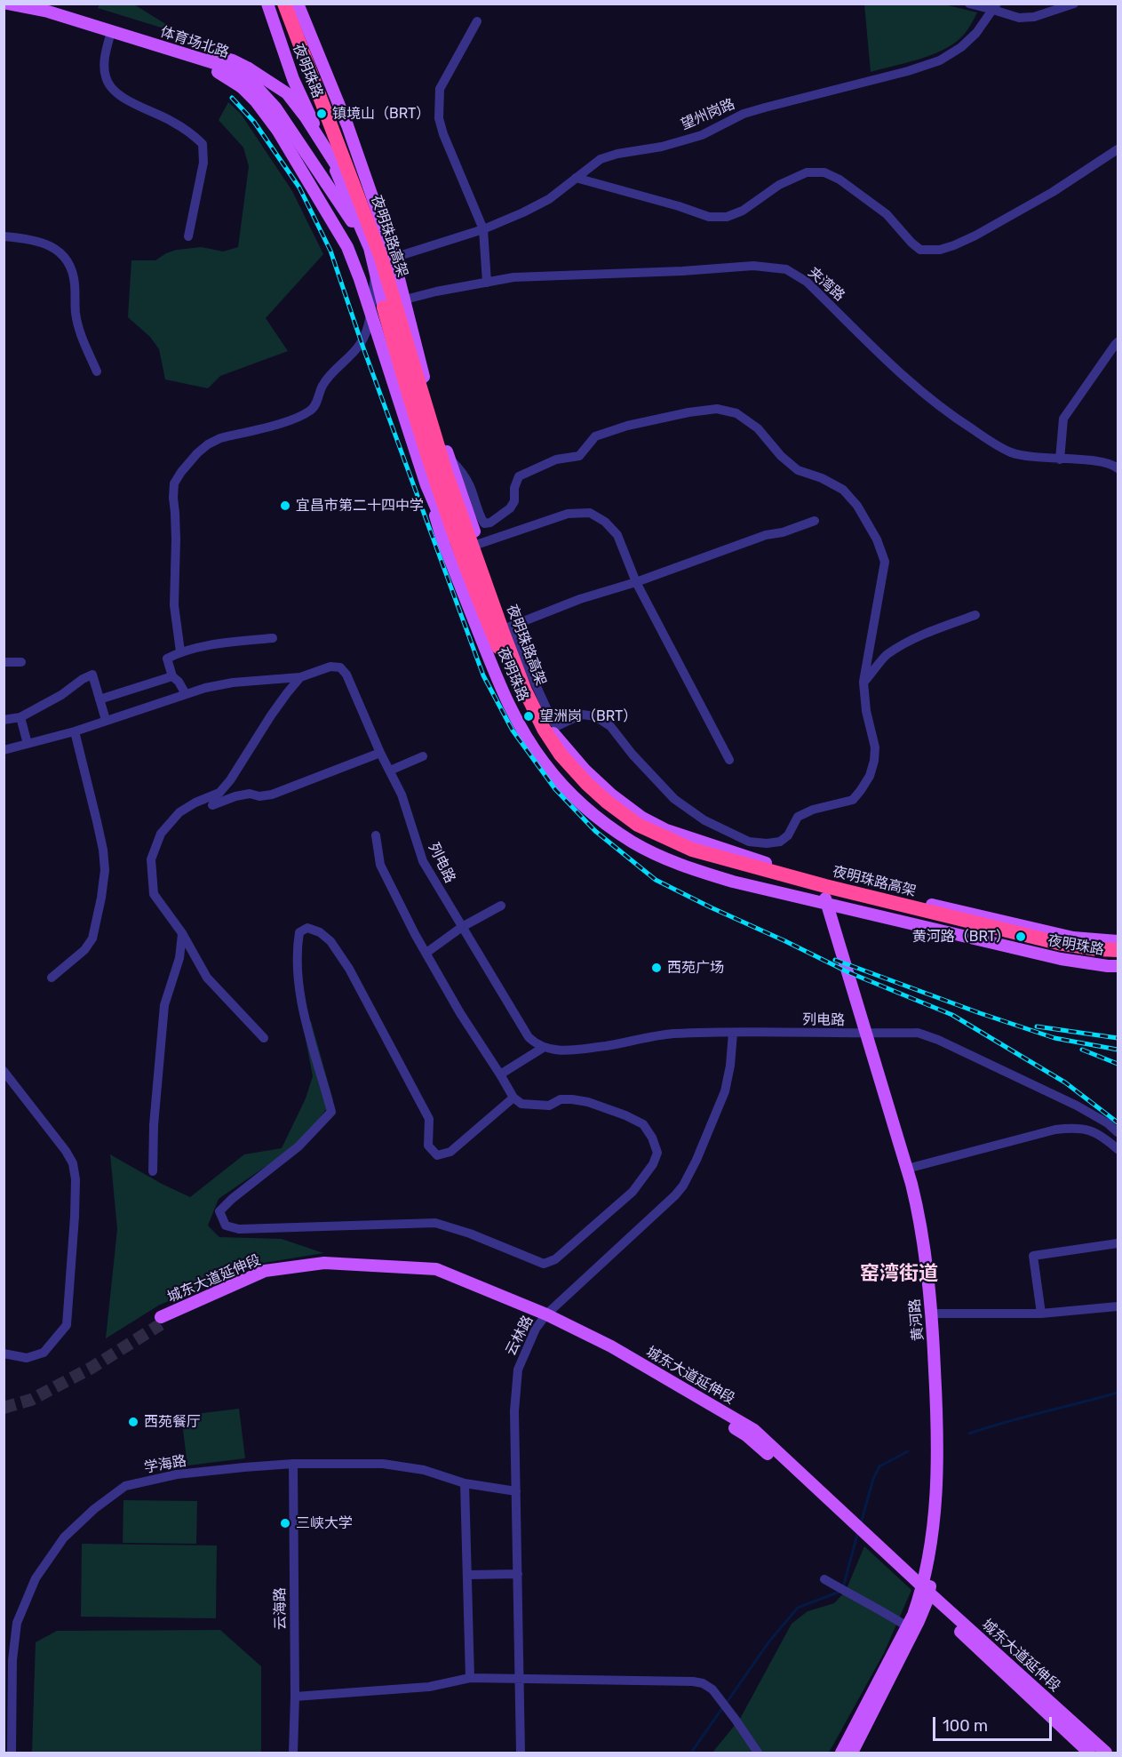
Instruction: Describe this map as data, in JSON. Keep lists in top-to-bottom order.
{
  "streets": {
    "highway": ["夜明珠路高架"],
    "main road": [
      "体育场北路",
      "夜明珠路",
      "城东大道延伸段",
      "黄河路"
    ],
    "street": [
      "望州岗路",
      "夹湾路",
      "列电路",
      "云林路",
      "学海路",
      "云海路"
    ]
  },
  "crossings": [
    ["体育场北路", "夜明珠路"],
    ["夜明珠路", "望州岗路"],
    ["夜明珠路", "夜明珠路高架"],
    ["夜明珠路", "夹湾路"],
    ["夜明珠路", "黄河路"],
    ["列电路", "黄河路"],
    ["列电路", "云林路"],
    ["城东大道延伸段", "黄河路"],
    ["城东大道延伸段", "云林路"],
    ["云林路", "学海路"],
    ["学海路", "云海路"]
  ],
  "districts": ["窑湾街道"],
  "places": [
    "镇境山（BRT）",
    "宜昌市第二十四中学",
    "望洲岗（BRT）",
    "黄河路（BRT）",
    "西苑广场",
    "西苑餐厅",
    "三峡大学"
  ],
  "scale_bar": "100 m"
}
